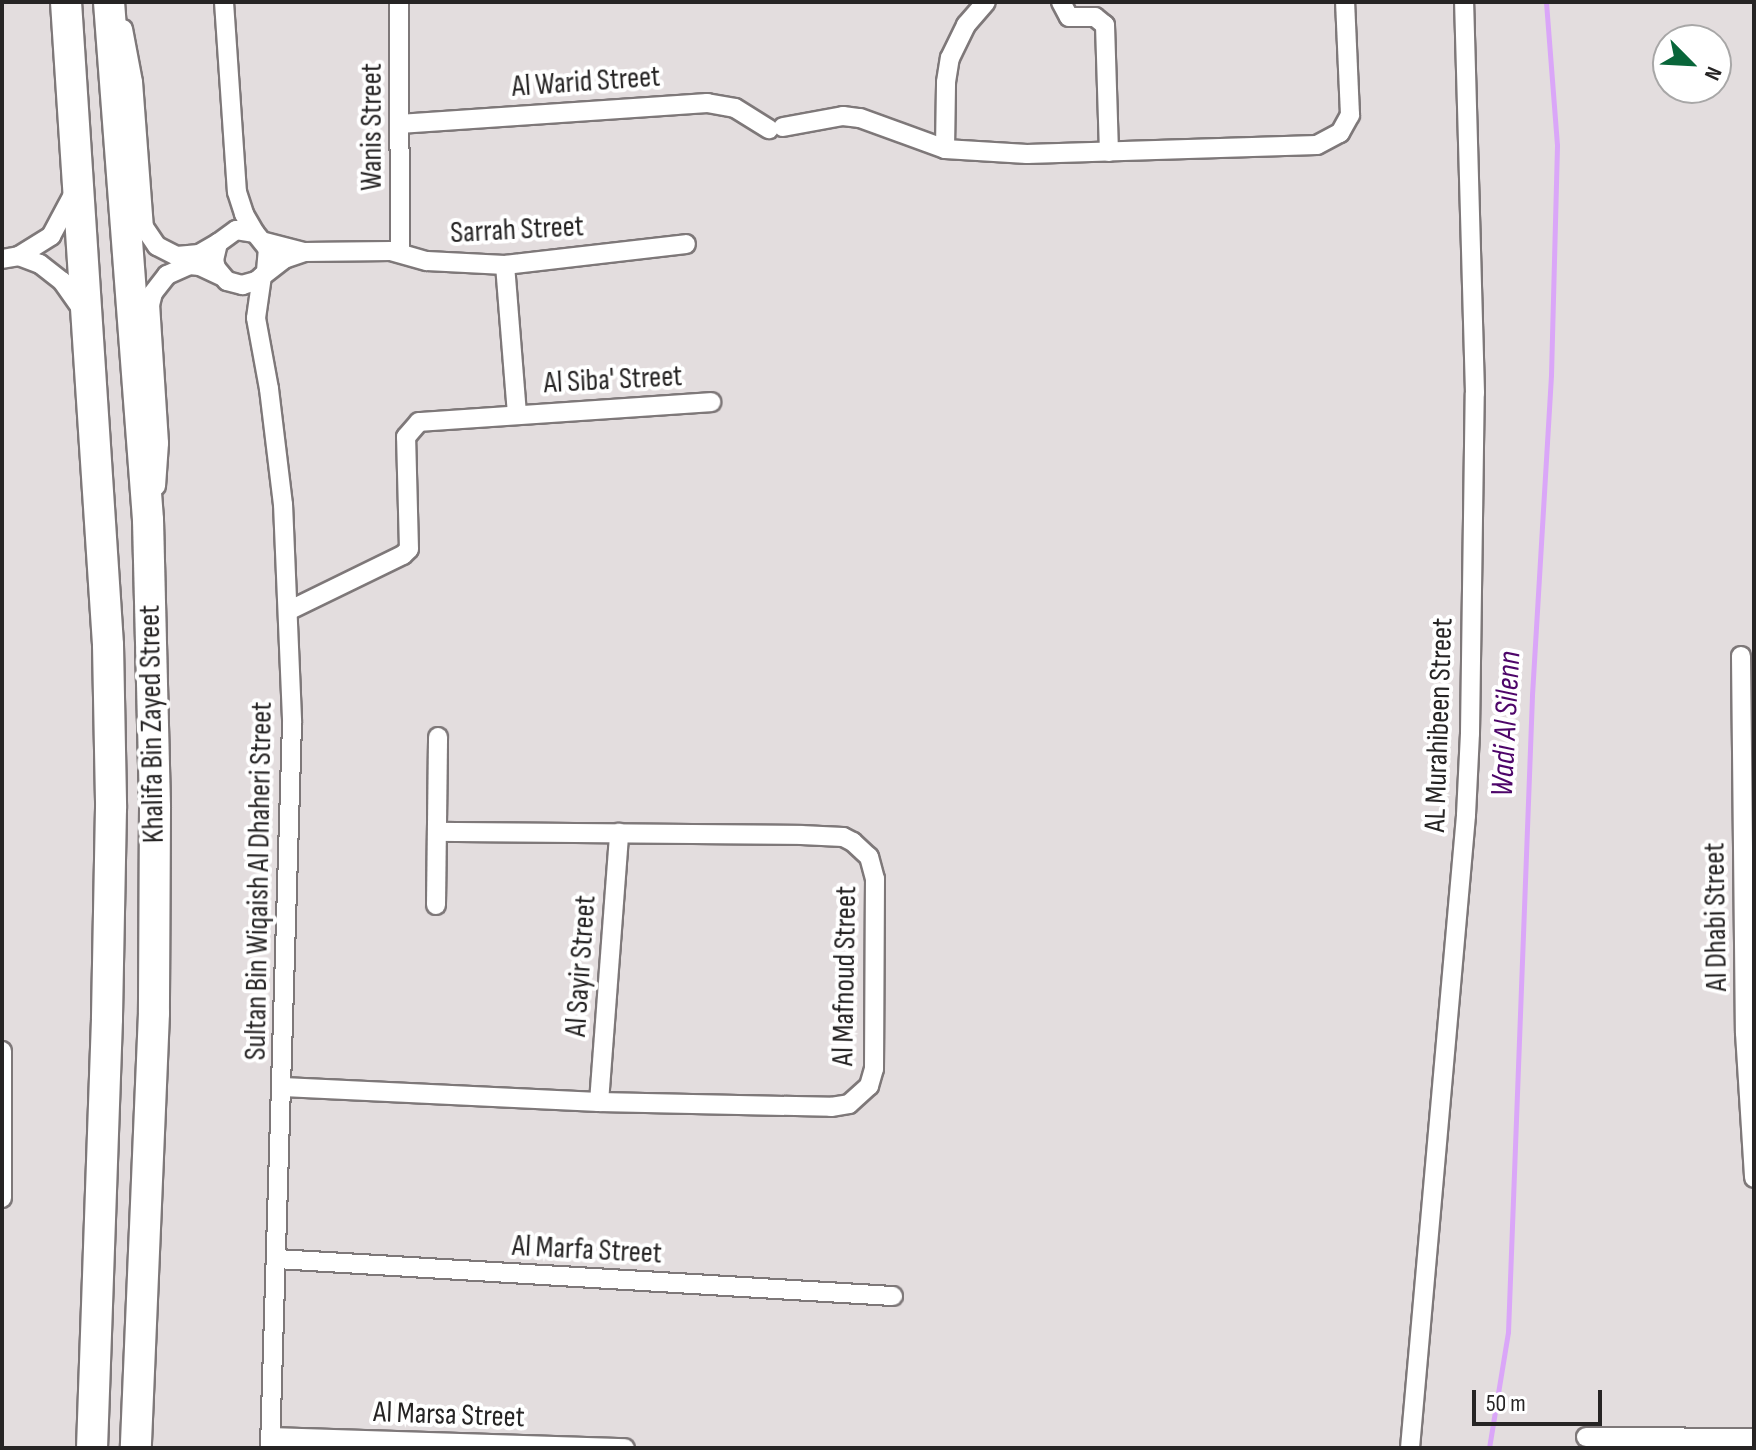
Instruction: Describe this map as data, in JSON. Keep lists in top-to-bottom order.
{
  "streets": {
    "highway": ["Khalifa Bin Zayed Street"],
    "street": [
      "Al Warid Street",
      "Wanis Street",
      "Sarrah Street",
      "Al Siba' Street",
      "AL Murahibeen Street",
      "Sultan Bin Wiqaish Al Dhaheri Street",
      "Al Dhabi Street",
      "Al Sayir Street",
      "Al Mafnoud Street",
      "Al Marfa Street",
      "Al Marsa Street"
    ]
  },
  "crossings": [
    ["Al Warid Street", "Wanis Street"],
    ["Wanis Street", "Sarrah Street"],
    ["Sarrah Street", "Al Siba' Street"],
    ["Sarrah Street", "Sultan Bin Wiqaish Al Dhaheri Street"],
    ["Al Siba' Street", "Sultan Bin Wiqaish Al Dhaheri Street"],
    ["Sultan Bin Wiqaish Al Dhaheri Street", "Al Mafnoud Street"],
    ["Sultan Bin Wiqaish Al Dhaheri Street", "Al Marfa Street"],
    ["Sultan Bin Wiqaish Al Dhaheri Street", "Al Marsa Street"],
    ["Al Sayir Street", "Al Mafnoud Street"]
  ],
  "water": ["Wadi Al Silenn"],
  "scale_bar": "50 m",
  "north": "bottom right"
}
